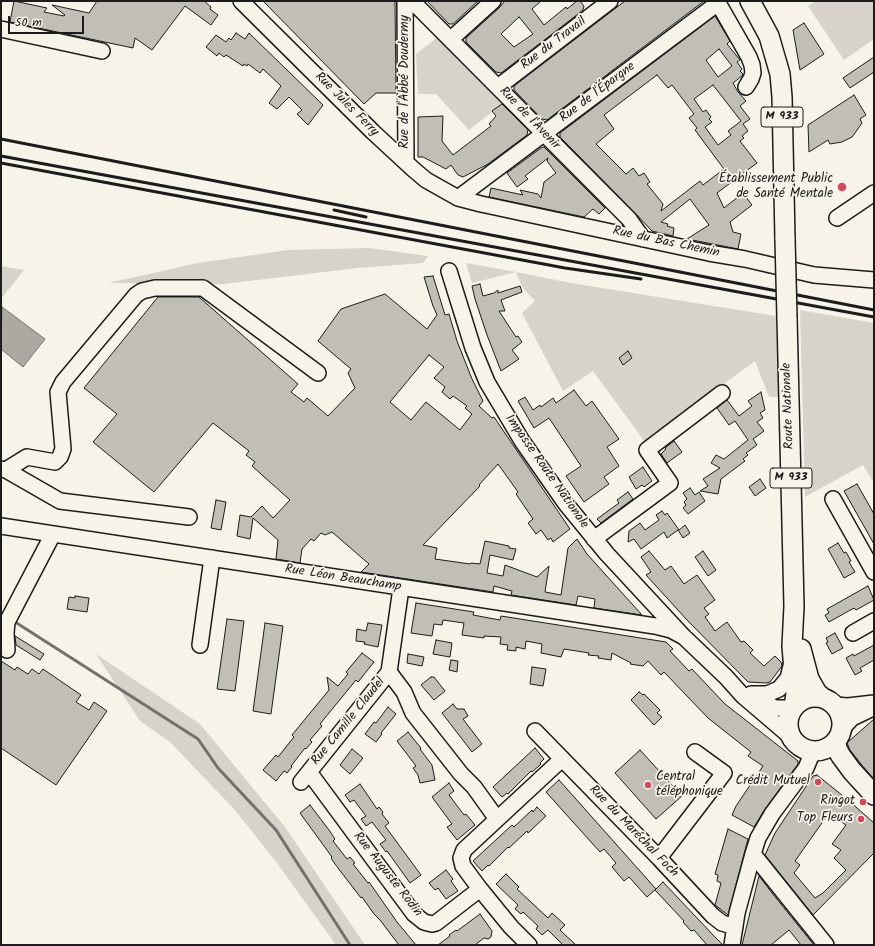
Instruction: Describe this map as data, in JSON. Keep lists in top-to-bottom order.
{
  "streets": {
    "main road": ["M 933", "Route Nationale"],
    "street": [
      "Rue du Travail",
      "Rue de l'Abbé Doudermy",
      "Rue de l'Épargne",
      "Rue Jules Ferry",
      "Rue de l'Avenir",
      "Rue du Bas Chemin",
      "Impasse Route Nationale",
      "Rue Léon Beauchamp",
      "Rue Camille Claudel",
      "Rue du Maréchal Foch",
      "Rue Auguste Rodin"
    ]
  },
  "crossings": [
    ["Rue du Travail", "Rue de l'Avenir"],
    ["Rue de l'Abbé Doudermy", "Rue Jules Ferry"],
    ["Rue de l'Épargne", "Rue Jules Ferry"],
    ["Rue de l'Épargne", "Rue de l'Avenir"],
    ["Rue de l'Épargne", "Rue du Bas Chemin"],
    ["Rue Jules Ferry", "Rue du Bas Chemin"],
    ["Rue de l'Avenir", "Rue du Bas Chemin"],
    ["Route Nationale", "Impasse Route Nationale"],
    ["Impasse Route Nationale", "Rue Léon Beauchamp"],
    ["Rue Léon Beauchamp", "Rue Camille Claudel"],
    ["Rue Camille Claudel", "Rue Auguste Rodin"]
  ],
  "places": [
    "Établissement Public de Santé Mentale",
    "Crédit Mutuel",
    "Central téléphonique",
    "Ringot",
    "Top Fleurs"
  ],
  "scale_bar": "50 m"
}
